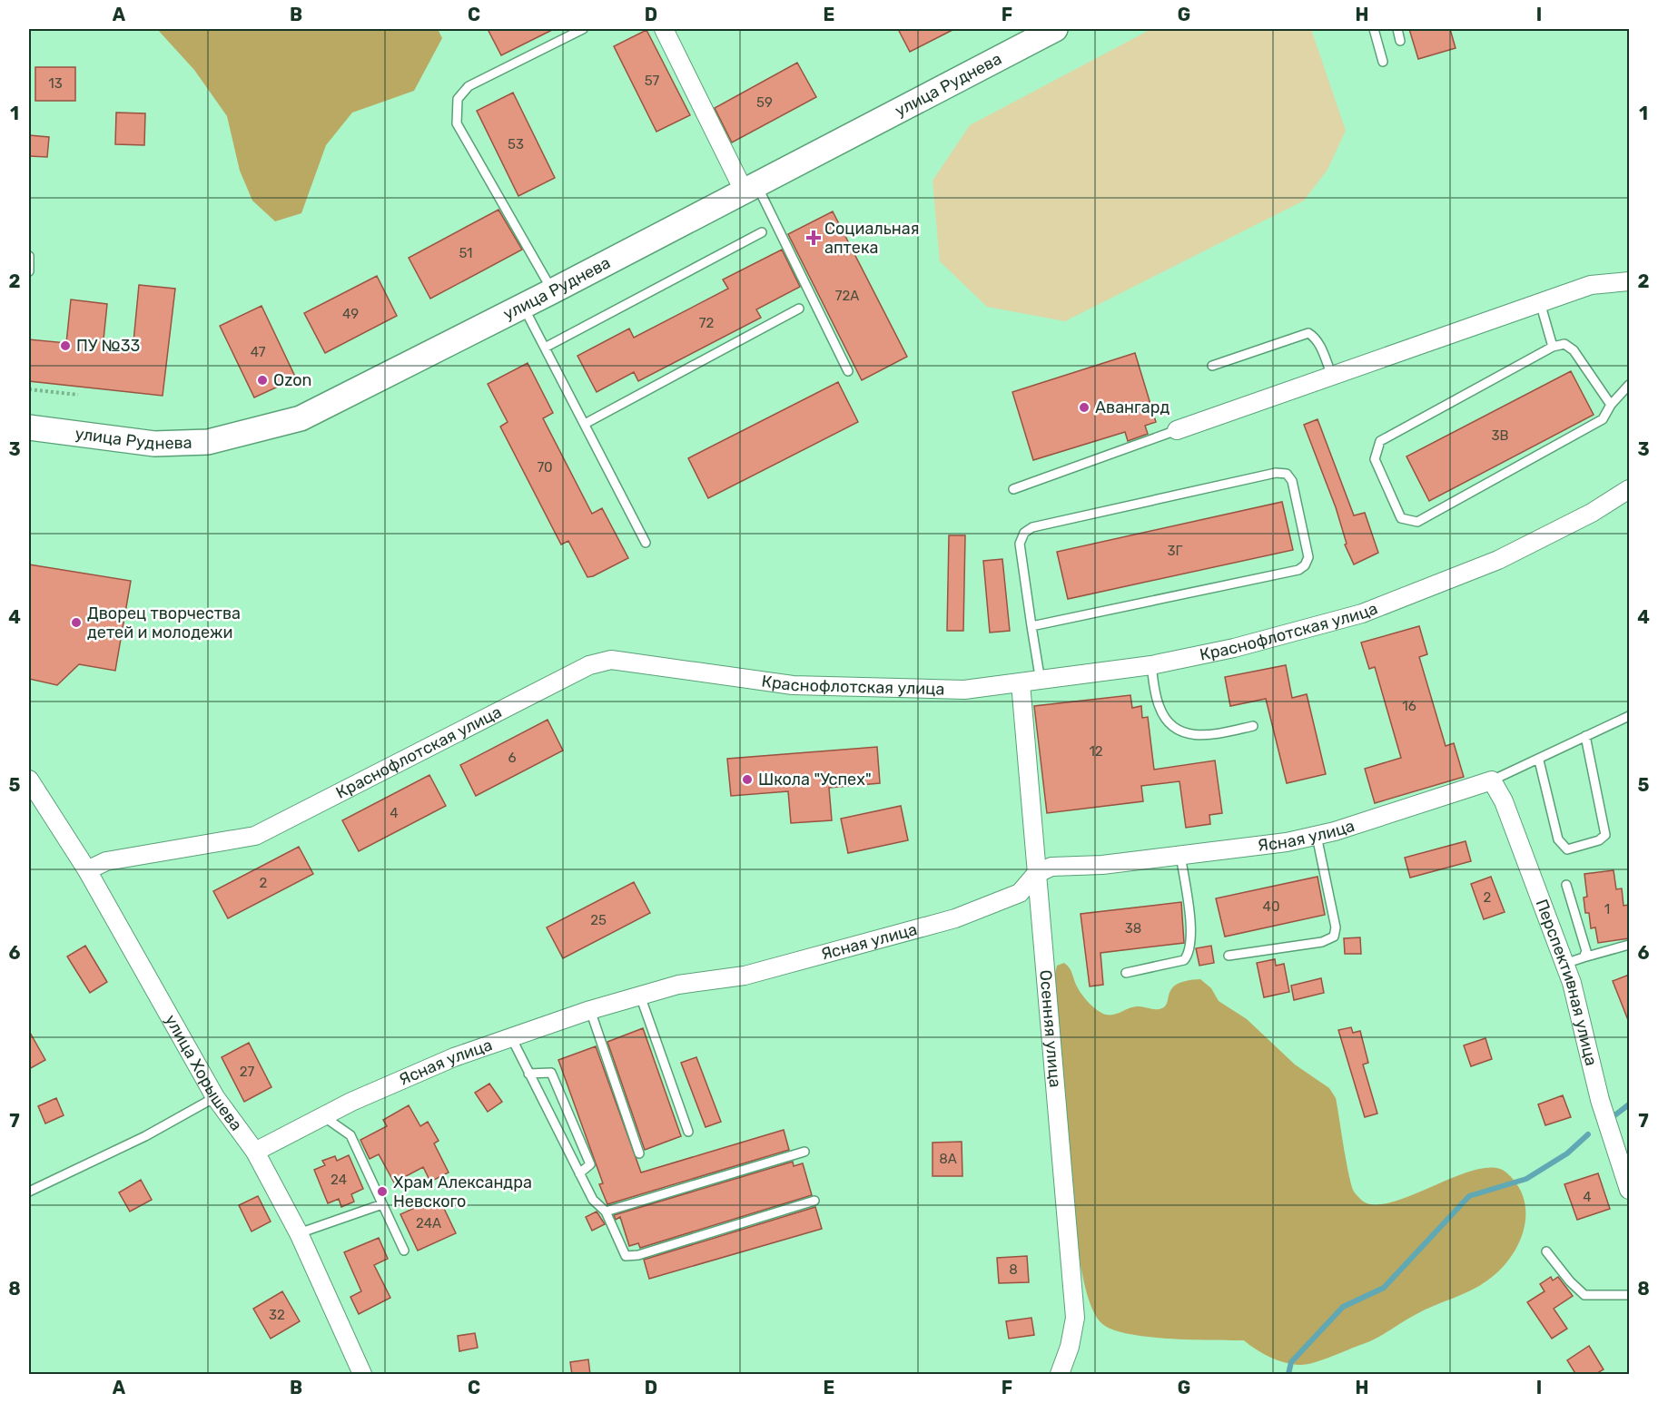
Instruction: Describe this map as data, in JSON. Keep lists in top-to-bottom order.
{
  "streets": {
    "main road": ["улица Руднева"],
    "street": [
      "Краснофлотская улица",
      "Ясная улица",
      "Перспективная улица",
      "Осенняя улица",
      "улица Хорышева"
    ]
  },
  "crossings": [
    ["Краснофлотская улица", "Осенняя улица"],
    ["Краснофлотская улица", "улица Хорышева"],
    ["Ясная улица", "Перспективная улица"],
    ["Ясная улица", "Осенняя улица"],
    ["Ясная улица", "улица Хорышева"]
  ],
  "places": {
    "health": ["Социальная аптека"],
    "other": [
      "ПУ №33",
      "Ozon",
      "Авангард",
      "Дворец творчества детей и молодежи",
      "Школа \"Успех\"",
      "Храм Александра Невского"
    ]
  },
  "house_numbers": [
    "57",
    "13",
    "59",
    "53",
    "51",
    "72А",
    "49",
    "72",
    "47",
    "3В",
    "70",
    "3Г",
    "16",
    "12",
    "6",
    "4",
    "2",
    "2",
    "40",
    "1",
    "25",
    "38",
    "27",
    "8А",
    "24",
    "4",
    "24А",
    "8",
    "32"
  ],
  "grid": {
    "columns": [
      "A",
      "B",
      "C",
      "D",
      "E",
      "F",
      "G",
      "H",
      "I"
    ],
    "rows": [
      "1",
      "2",
      "3",
      "4",
      "5",
      "6",
      "7",
      "8"
    ]
  }
}
